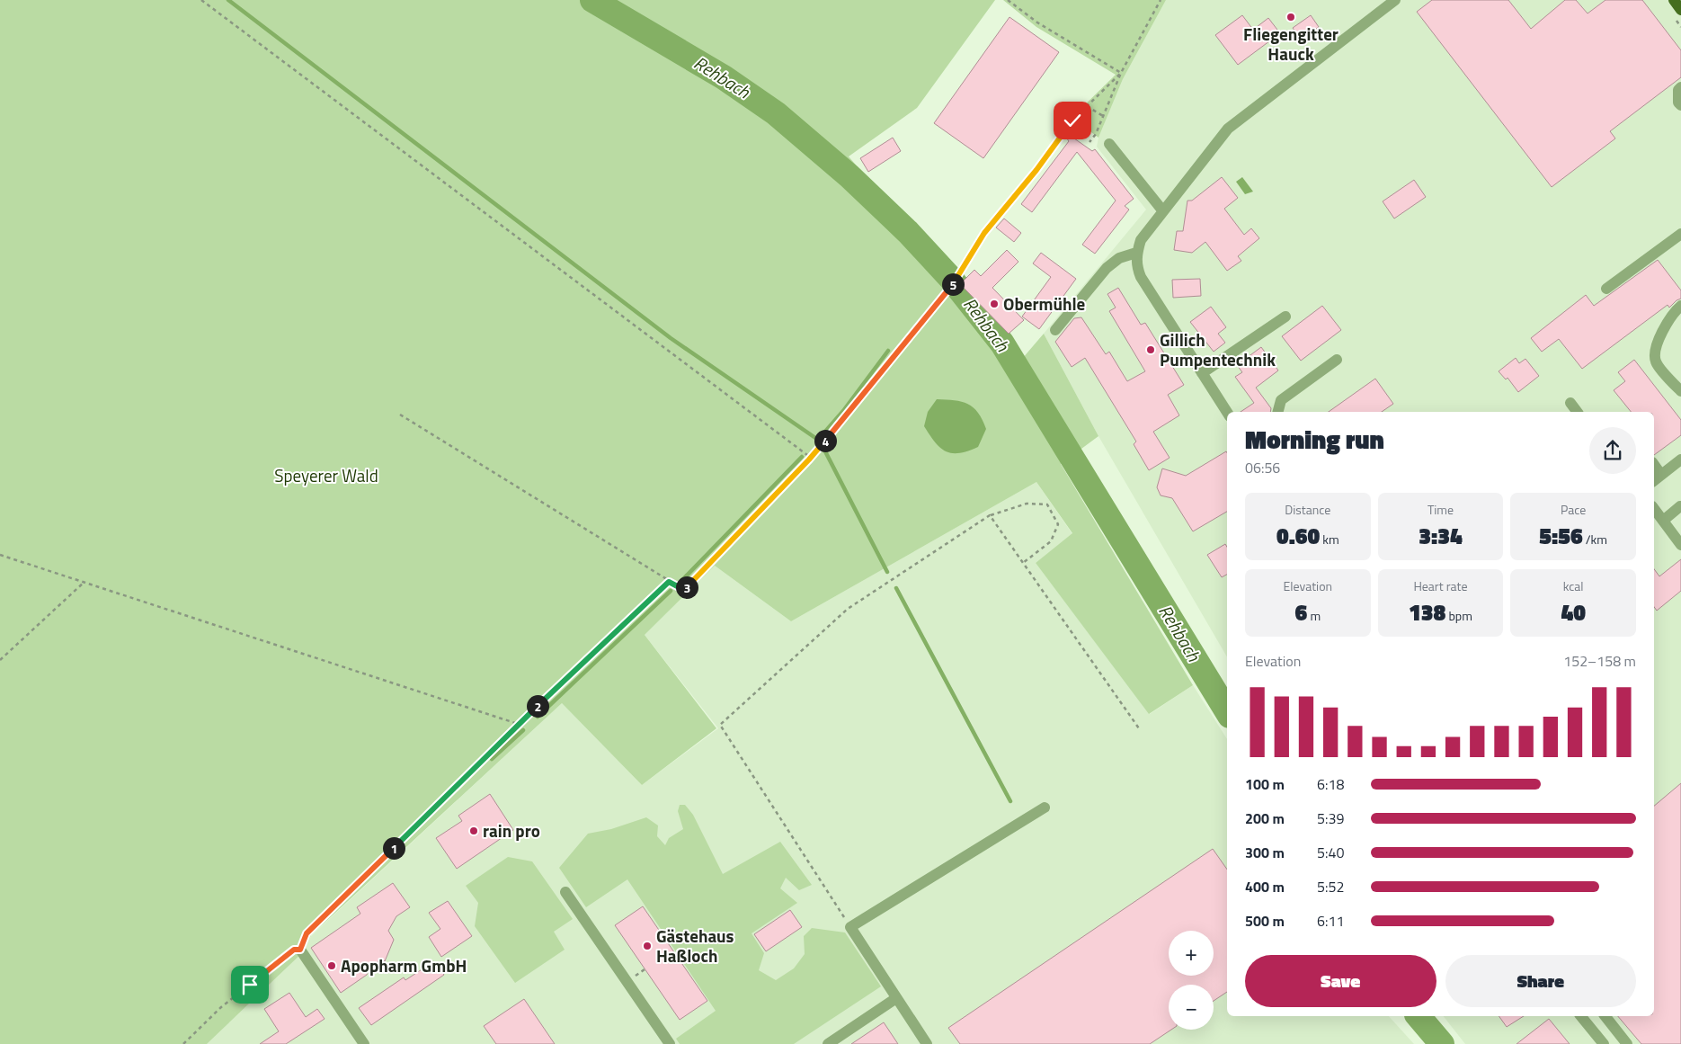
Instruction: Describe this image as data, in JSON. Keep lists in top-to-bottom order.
{
  "water": ["Rehbach"],
  "parks": ["Speyerer Wald"],
  "places": [
    "Fliegengitter Hauck",
    "Obermühle",
    "Gillich Pumpentechnik",
    "rain pro",
    "Gästehaus Haßloch",
    "Apopharm GmbH"
  ],
  "page": {
    "pins": [
      "5",
      "4",
      "3",
      "2",
      "1"
    ],
    "heading": ["Morning run", "06:56"],
    "stats": [
      ["Distance", "0.60 km"],
      ["Time", "3:34"],
      ["Pace", "5:56 /km"],
      ["Elevation", "6 m"],
      ["Heart rate", "138 bpm"],
      ["kcal", "40"]
    ],
    "chart": ["Elevation", "152–158 m"],
    "list": [
      {
        "name": "100 m",
        "note": "6:18"
      },
      {
        "name": "200 m",
        "note": "5:39"
      },
      {
        "name": "300 m",
        "note": "5:40"
      },
      {
        "name": "400 m",
        "note": "5:52"
      },
      {
        "name": "500 m",
        "note": "6:11"
      }
    ],
    "map_buttons": ["+", "−"],
    "buttons": ["Save", "Share"]
  }
}
